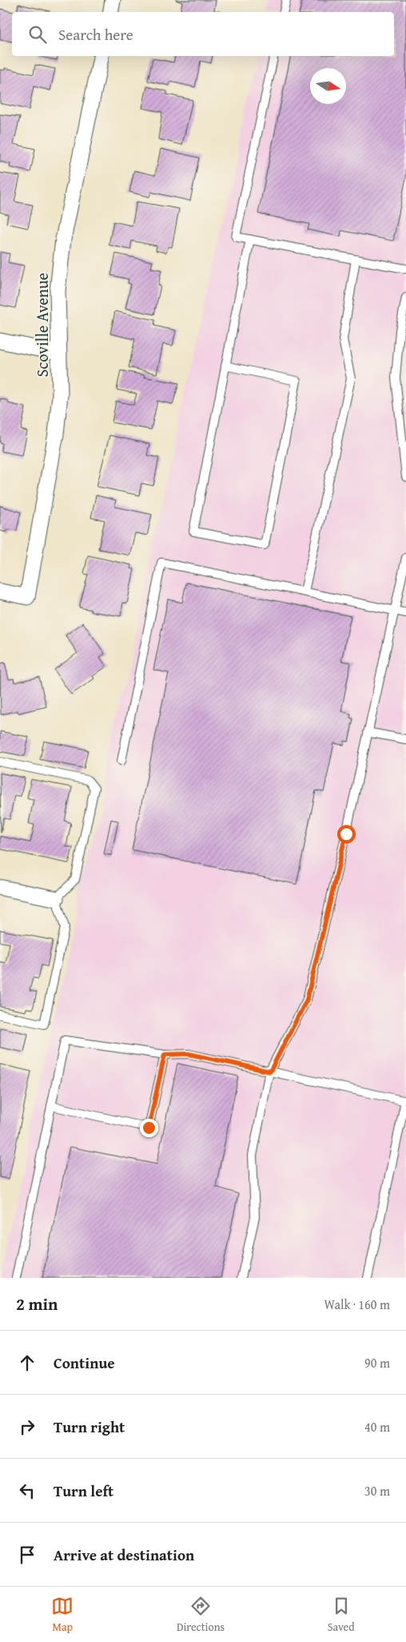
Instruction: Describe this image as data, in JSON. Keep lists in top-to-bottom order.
{
  "streets": {
    "street": ["Scoville Avenue"]
  },
  "north": "right",
  "page": {
    "search": "Search here",
    "heading": ["2 min", "Walk · 160 m"],
    "list": [
      ["Continue", "90 m"],
      ["Turn right", "40 m"],
      ["Turn left", "30 m"],
      "Arrive at destination"
    ],
    "nav": ["Map", "Directions", "Saved"]
  }
}
